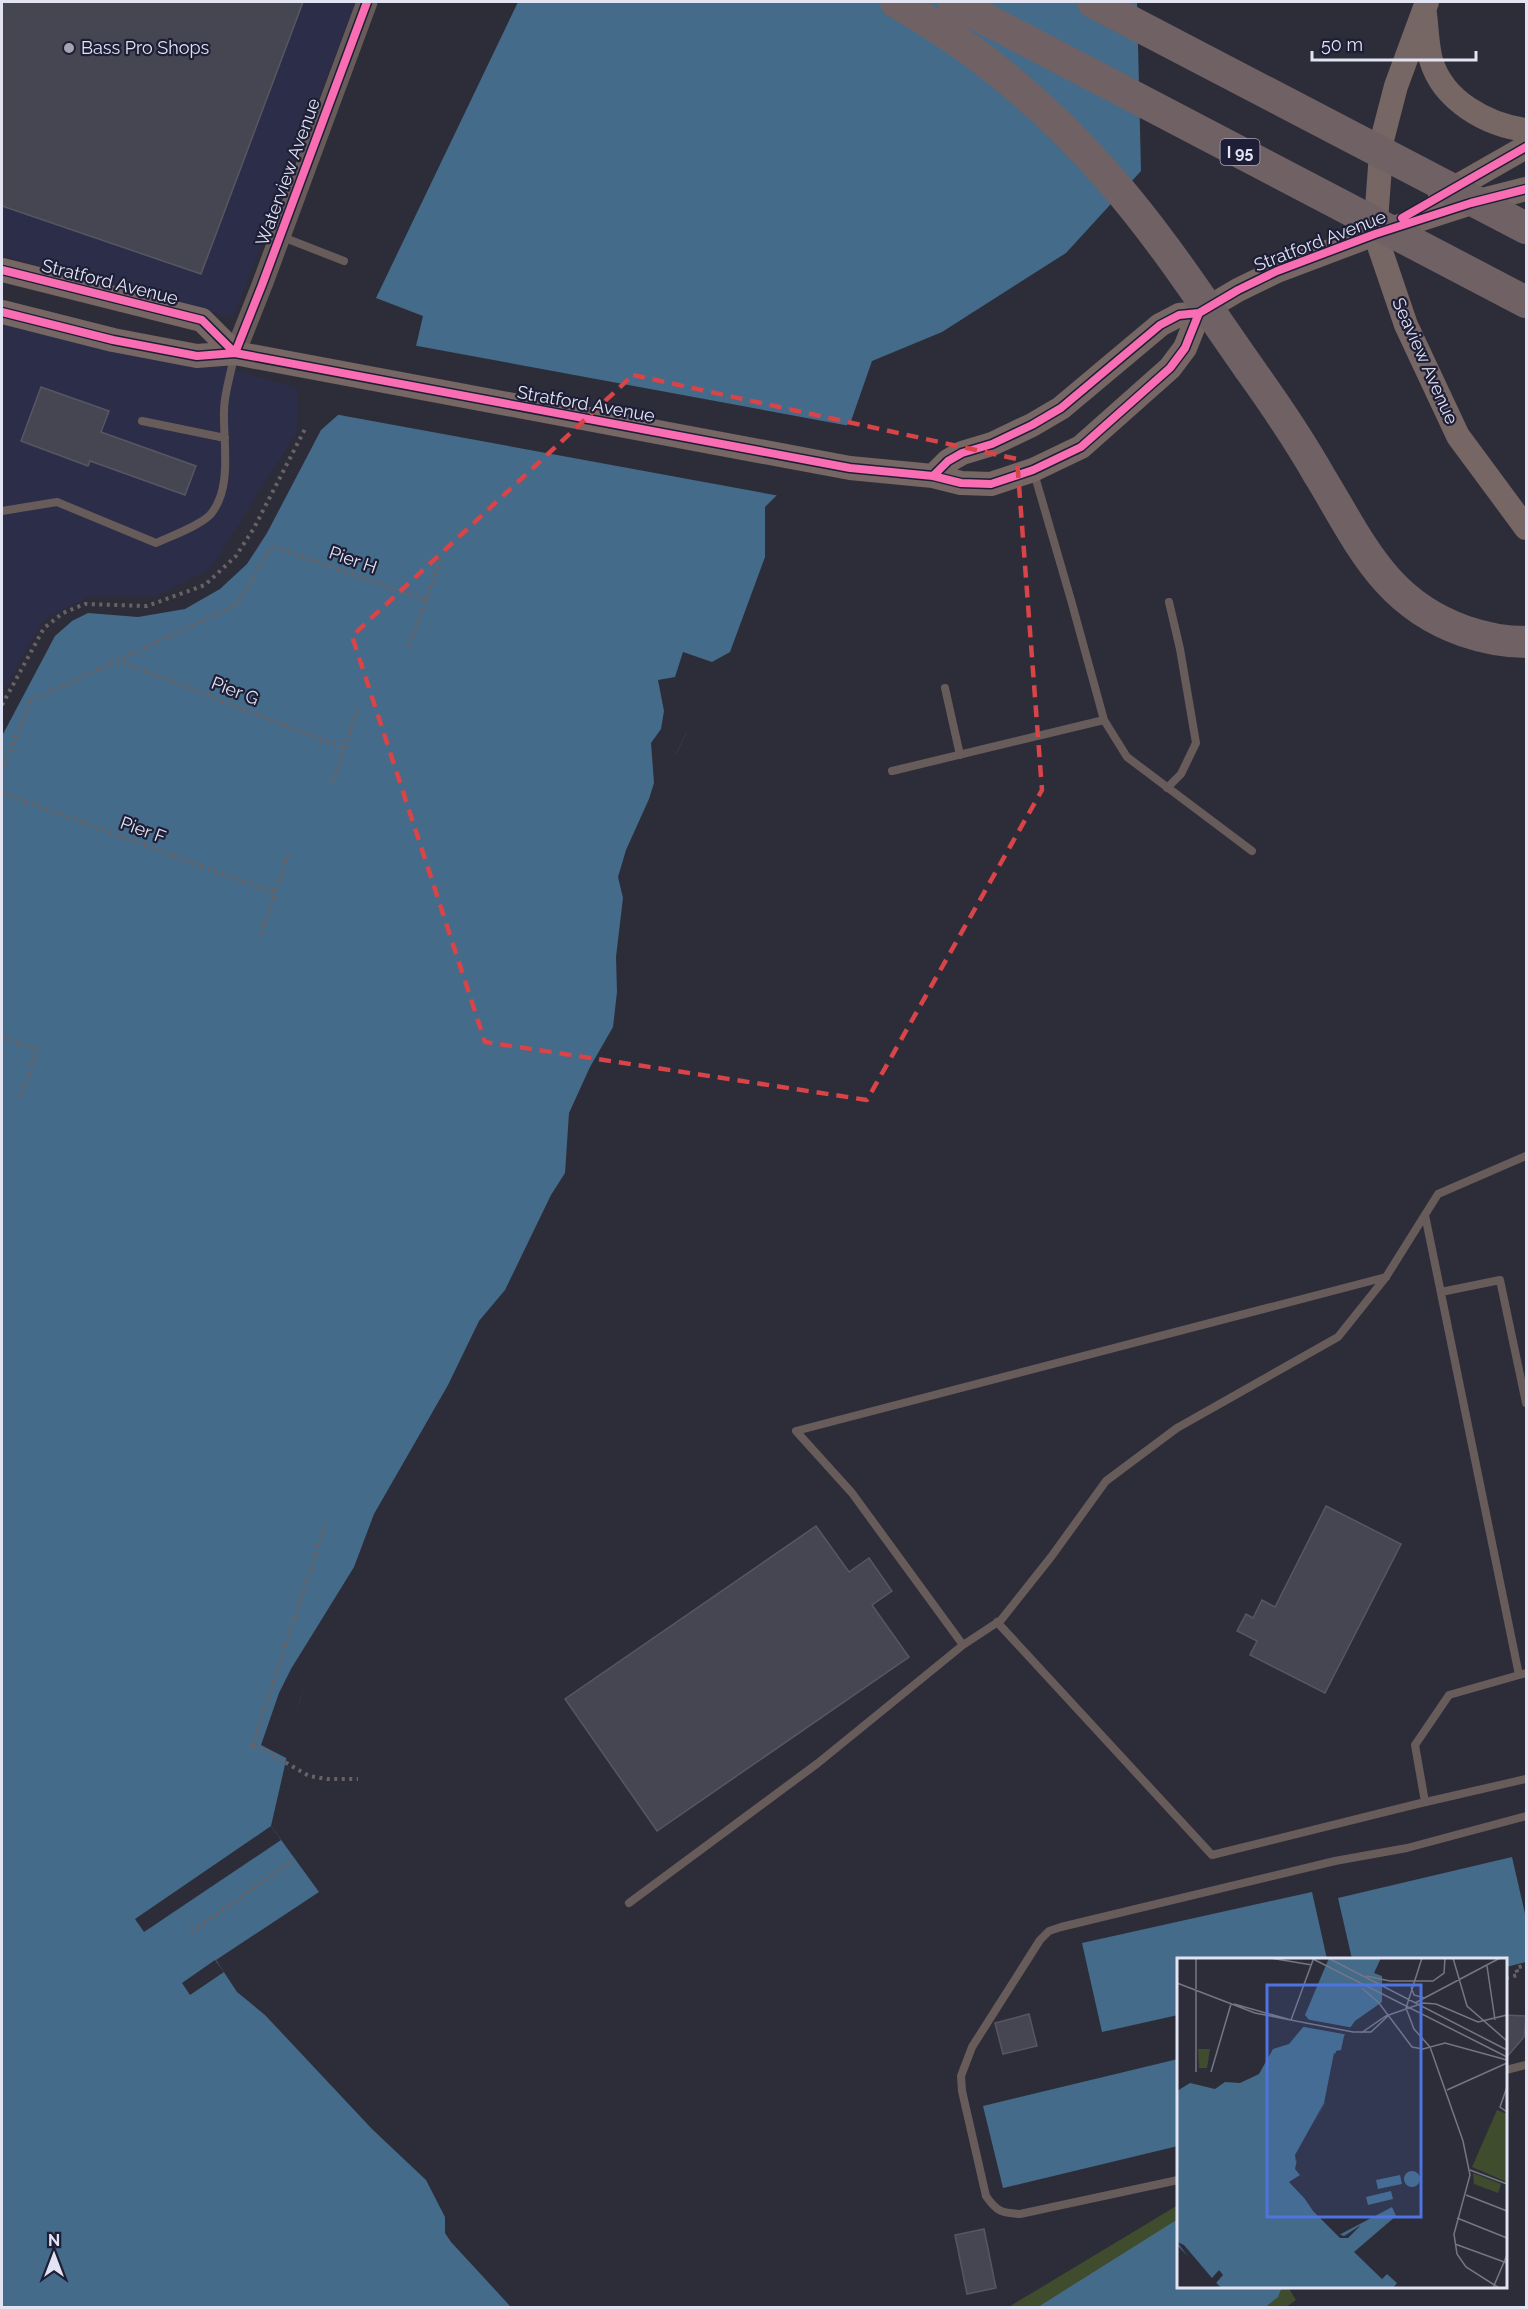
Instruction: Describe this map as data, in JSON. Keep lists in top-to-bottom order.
{
  "streets": {
    "highway": ["I 95"],
    "main road": ["Stratford Avenue", "Seaview Avenue"],
    "street": ["Waterview Avenue"],
    "path": ["Pier H", "Pier G", "Pier F"]
  },
  "crossings": [
    ["Waterview Avenue", "Stratford Avenue"],
    ["Stratford Avenue", "Seaview Avenue"],
    ["Pier H", "Pier G"]
  ],
  "places": ["Bass Pro Shops"],
  "scale_bar": "50 m",
  "north": "top"
}
